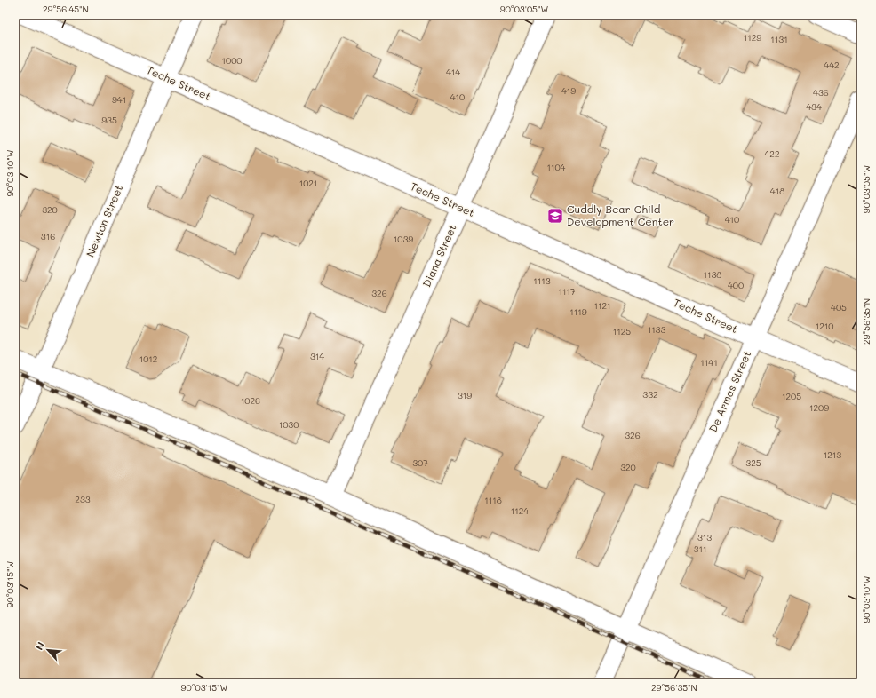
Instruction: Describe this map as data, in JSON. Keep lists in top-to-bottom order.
{
  "streets": {
    "street": [
      "Teche Street",
      "Newton Street",
      "Diana Street",
      "De Armas Street"
    ]
  },
  "crossings": [
    ["Teche Street", "Newton Street"],
    ["Teche Street", "Diana Street"],
    ["Teche Street", "De Armas Street"]
  ],
  "places": {
    "school or university": ["Cuddly Bear Child Development Center"]
  },
  "house_numbers": [
    "1129",
    "1131",
    "1000",
    "442",
    "414",
    "419",
    "436",
    "410",
    "941",
    "434",
    "935",
    "422",
    "1104",
    "1021",
    "418",
    "320",
    "410",
    "316",
    "1039",
    "1138",
    "1113",
    "400",
    "1117",
    "326",
    "1121",
    "405",
    "1119",
    "1210",
    "1133",
    "1125",
    "314",
    "1012",
    "1141",
    "332",
    "319",
    "1205",
    "1026",
    "1209",
    "1030",
    "326",
    "1213",
    "307",
    "325",
    "320",
    "233",
    "1118",
    "1124",
    "313",
    "311"
  ],
  "north": "top left",
  "coordinates": [
    "29°56'45\"N",
    "90°03'05\"W",
    "90°03'10\"W",
    "29°56'35\"N",
    "90°03'15\"W"
  ]
}
